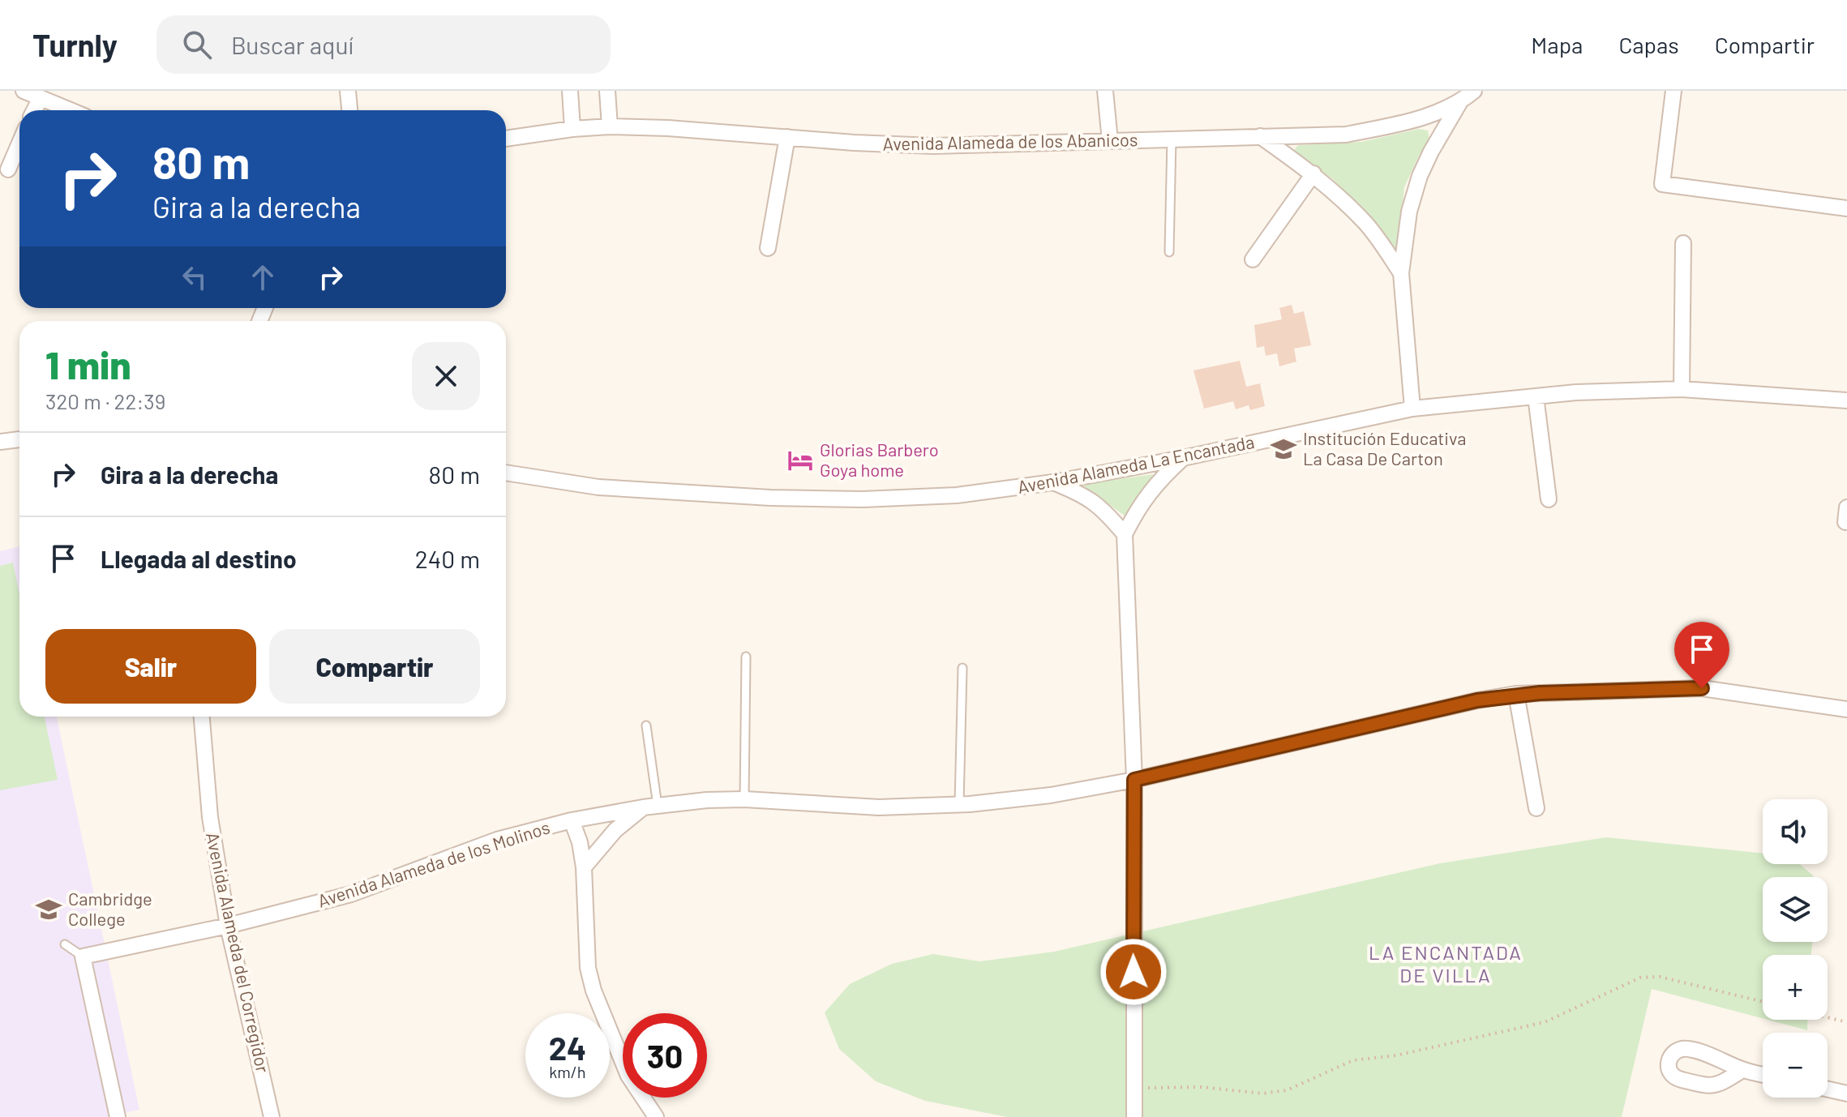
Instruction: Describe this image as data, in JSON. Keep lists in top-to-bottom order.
{
  "streets": {
    "street": [
      "Avenida Alameda de los Abanicos",
      "Avenida Alameda La Encantada",
      "Avenida Alameda de los Molinos",
      "Avenida Alameda del Corregidor"
    ]
  },
  "crossings": [
    ["Avenida Alameda de los Molinos", "Avenida Alameda del Corregidor"]
  ],
  "districts": ["LA ENCANTADA DE VILLA"],
  "places": {
    "school or university": ["Institución Educativa La Casa De Carton", "Cambridge College"],
    "hotel": ["Glorias Barbero Goya home"]
  },
  "page": {
    "header": "Turnly",
    "search": "Buscar aquí",
    "nav": ["Mapa", "Capas", "Compartir"],
    "turn": ["80 m", "Gira a la derecha"],
    "heading": ["1 min", "320 m · 22:39"],
    "list": [
      {
        "name": "Gira a la derecha",
        "value": "80 m"
      },
      {
        "name": "Llegada al destino",
        "value": "240 m"
      }
    ],
    "buttons": ["Salir", "Compartir"],
    "map_buttons": ["+", "−"],
    "speed": "24 km/h",
    "limit": "30"
  }
}
